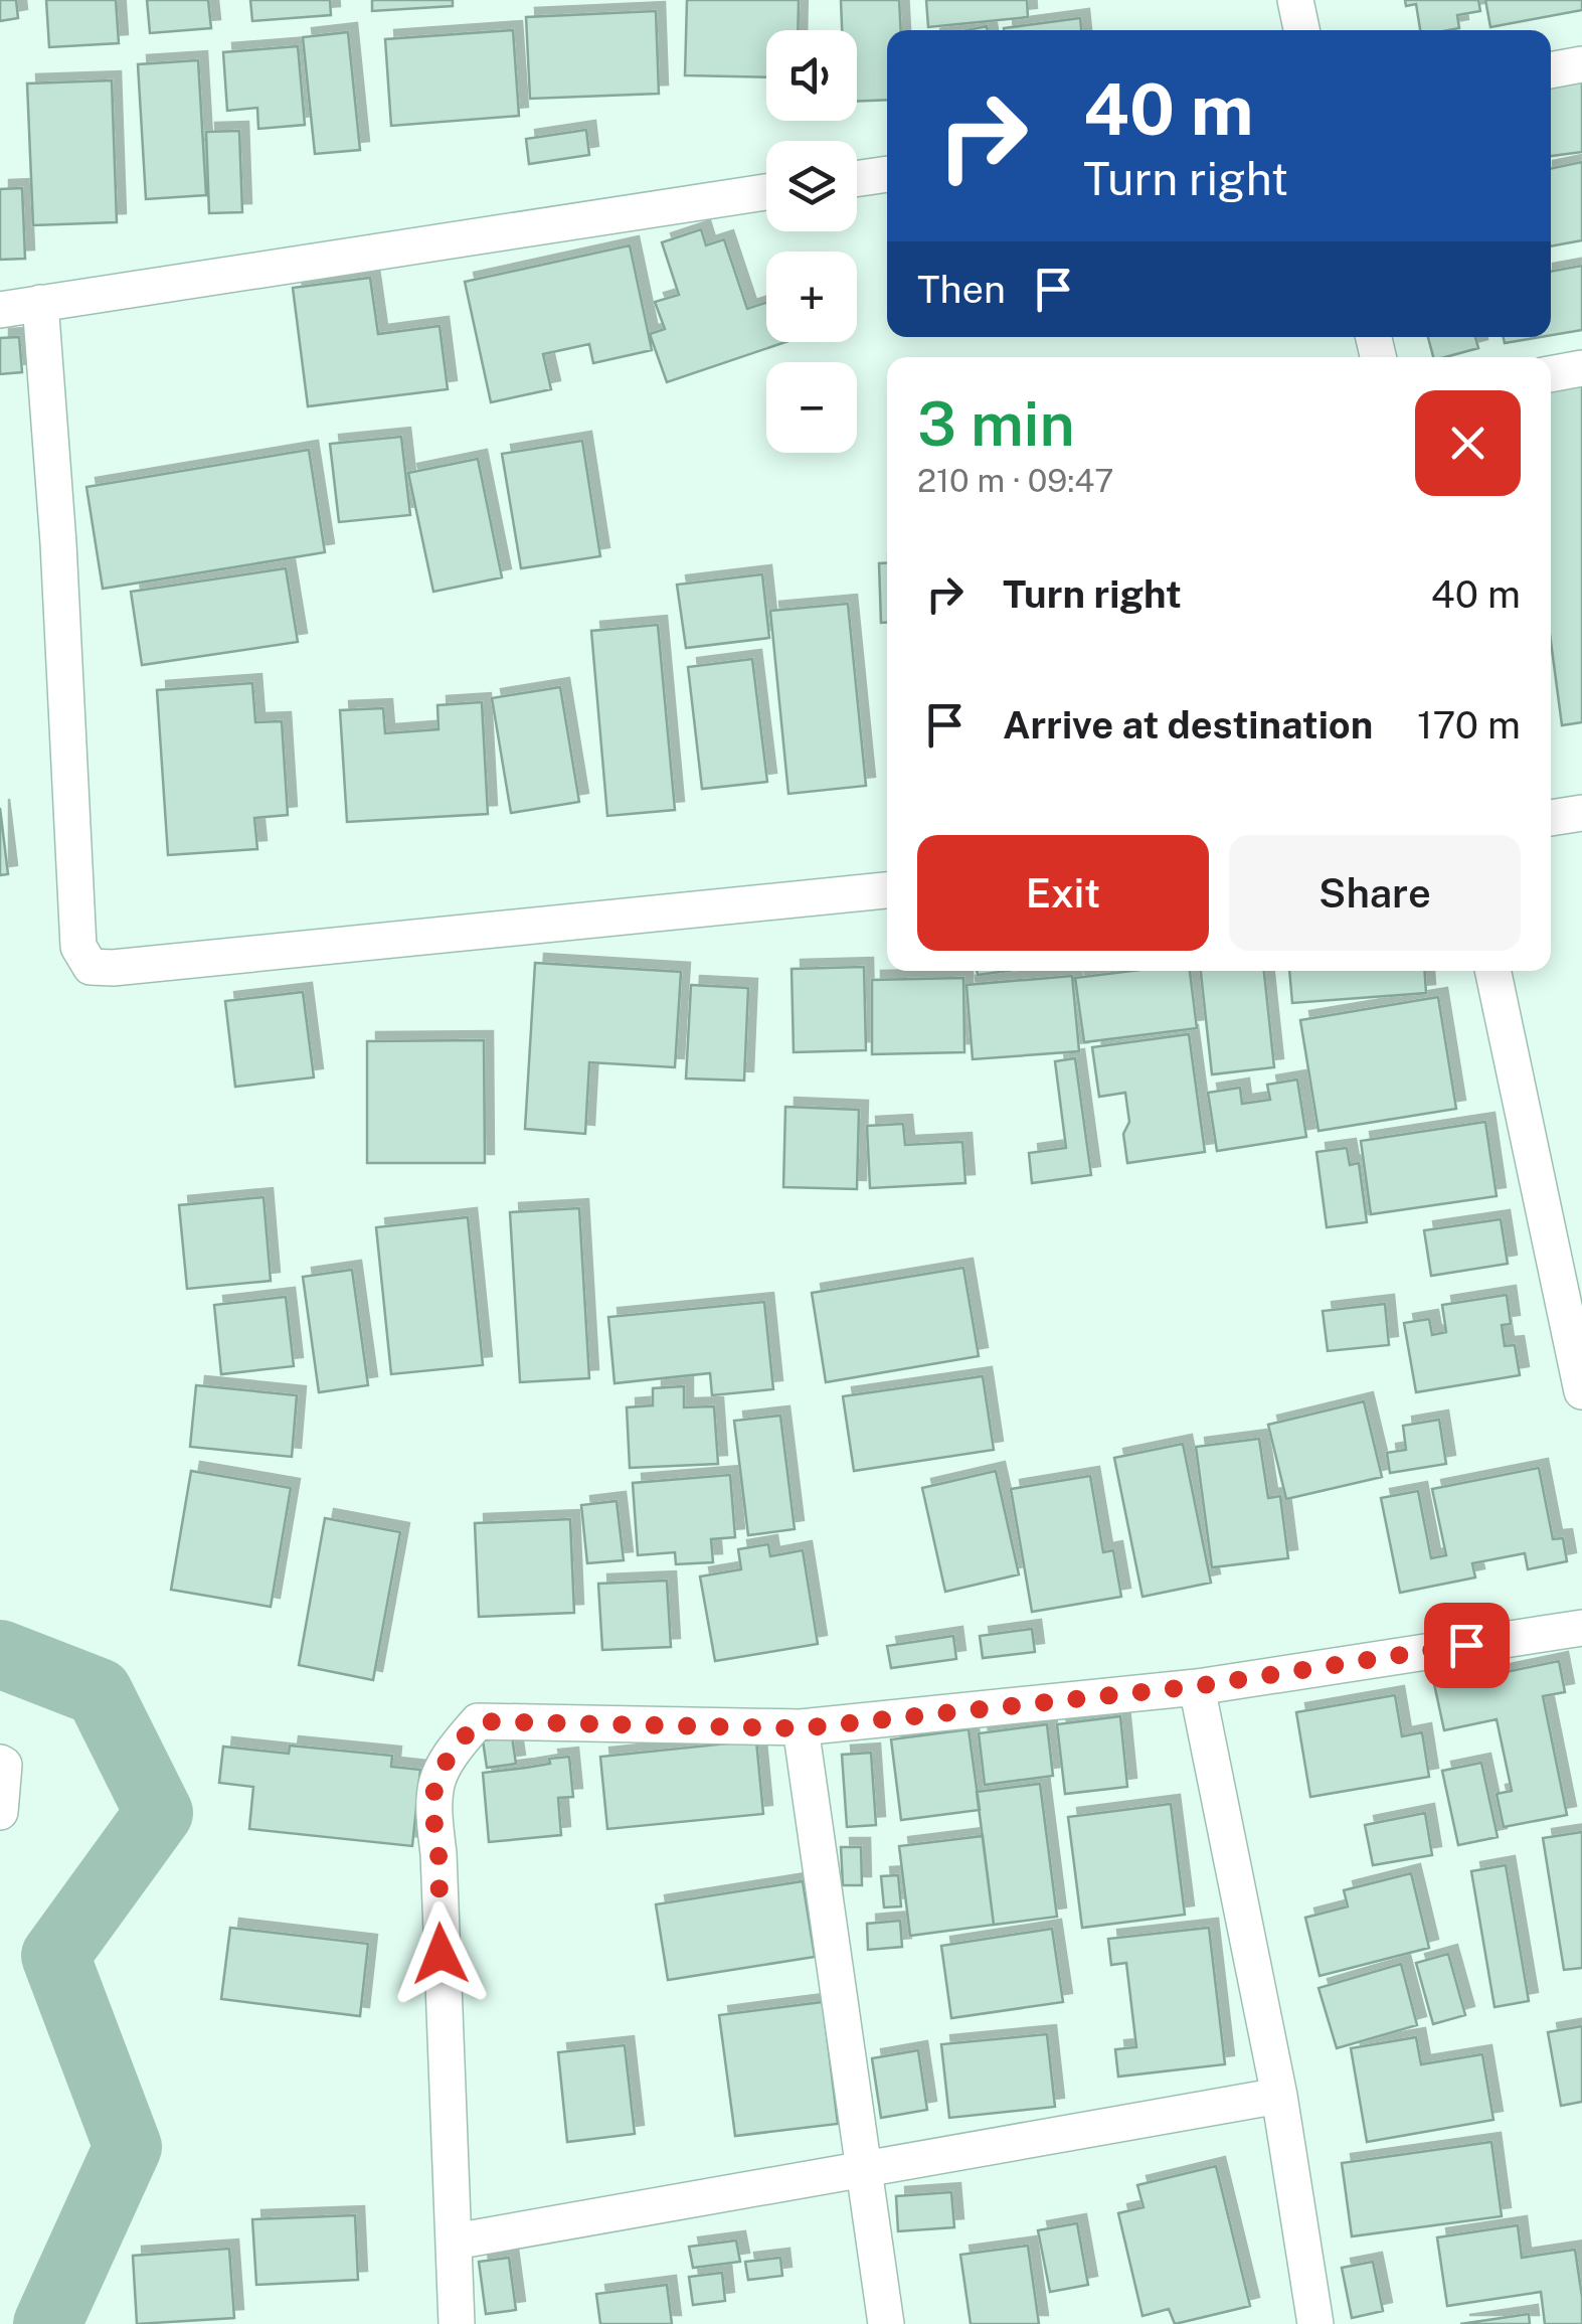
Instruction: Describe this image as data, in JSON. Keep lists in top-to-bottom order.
{
  "page": {
    "map_buttons": ["+", "−"],
    "turn": ["40 m", "Turn right"],
    "then": "Then",
    "heading": ["3 min", "210 m · 09:47"],
    "list": [
      {
        "name": "Turn right",
        "value": "40 m"
      },
      {
        "name": "Arrive at destination",
        "value": "170 m"
      }
    ],
    "buttons": ["Exit", "Share"]
  }
}
